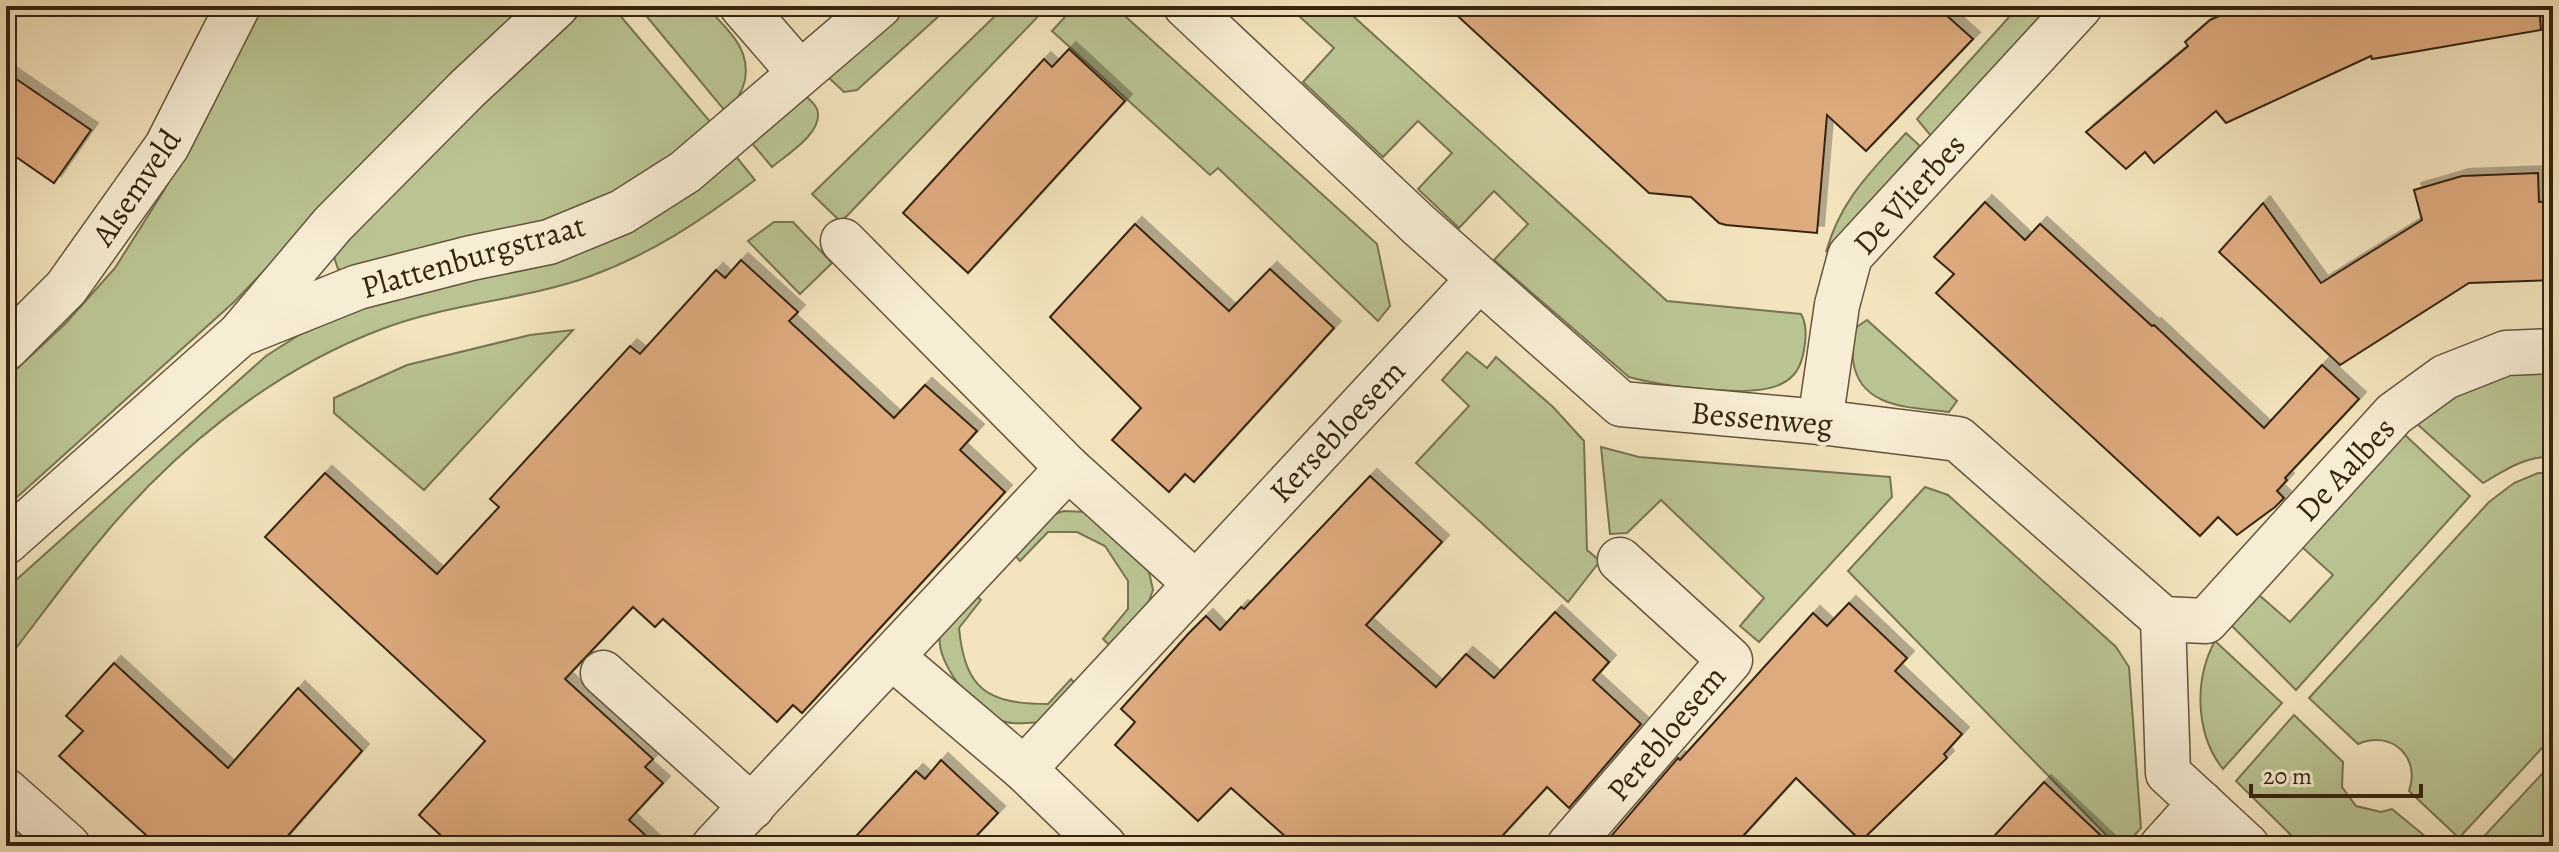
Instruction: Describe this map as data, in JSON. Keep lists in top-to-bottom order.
{
  "streets": {
    "street": [
      "Alsemveld",
      "De Vlierbes",
      "Plattenburgstraat",
      "Bessenweg",
      "Kersebloesem",
      "De Aalbes",
      "Perebloesem"
    ]
  },
  "crossings": [
    ["De Vlierbes", "Bessenweg"],
    ["Bessenweg", "Kersebloesem"],
    ["Bessenweg", "De Aalbes"]
  ],
  "scale_bar": "20 m"
}
